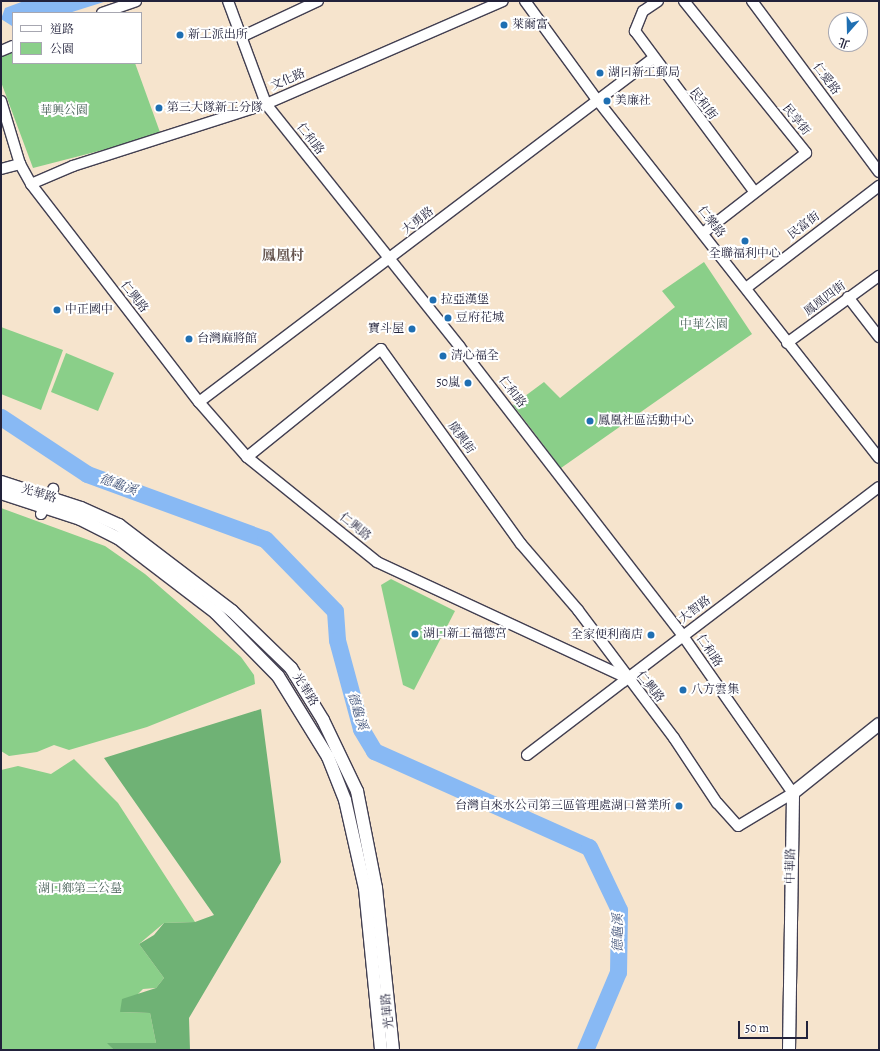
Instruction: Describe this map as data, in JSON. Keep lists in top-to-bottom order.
{
  "streets": {
    "street": [
      "仁愛路",
      "文化路",
      "民和街",
      "民享街",
      "仁和路",
      "大勇路",
      "仁樂路",
      "民富街",
      "仁興路",
      "鳳凰四街",
      "廣興街",
      "光華路",
      "大智路",
      "中華路"
    ]
  },
  "crossings": [
    ["文化路", "仁和路"],
    ["文化路", "仁興路"],
    ["民和街", "民享街"],
    ["民和街", "大勇路"],
    ["民享街", "仁樂路"],
    ["仁和路", "大勇路"],
    ["仁和路", "仁興路"],
    ["仁和路", "大智路"],
    ["仁和路", "中華路"],
    ["大勇路", "仁樂路"],
    ["大勇路", "仁興路"],
    ["仁樂路", "民富街"],
    ["仁樂路", "鳳凰四街"],
    ["仁興路", "廣興街"],
    ["仁興路", "大智路"],
    ["仁興路", "中華路"],
    ["廣興街", "大智路"]
  ],
  "districts": ["鳳凰村"],
  "water": ["德龜溪"],
  "parks": ["華興公園", "中華公園", "湖口鄉第三公墓"],
  "places": [
    "萊爾富",
    "新工派出所",
    "湖口新工郵局",
    "美廉社",
    "第三大隊新工分隊",
    "全聯福利中心",
    "拉亞漢堡",
    "中正國中",
    "豆府花城",
    "寶斗屋",
    "台灣麻將館",
    "清心福全",
    "50嵐",
    "鳳凰社區活動中心",
    "湖口新工福德宮",
    "全家便利商店",
    "八方雲集",
    "台灣自來水公司第三區管理處湖口營業所"
  ],
  "legend": ["道路", "公園"],
  "scale_bar": "50 m",
  "north": "bottom"
}
